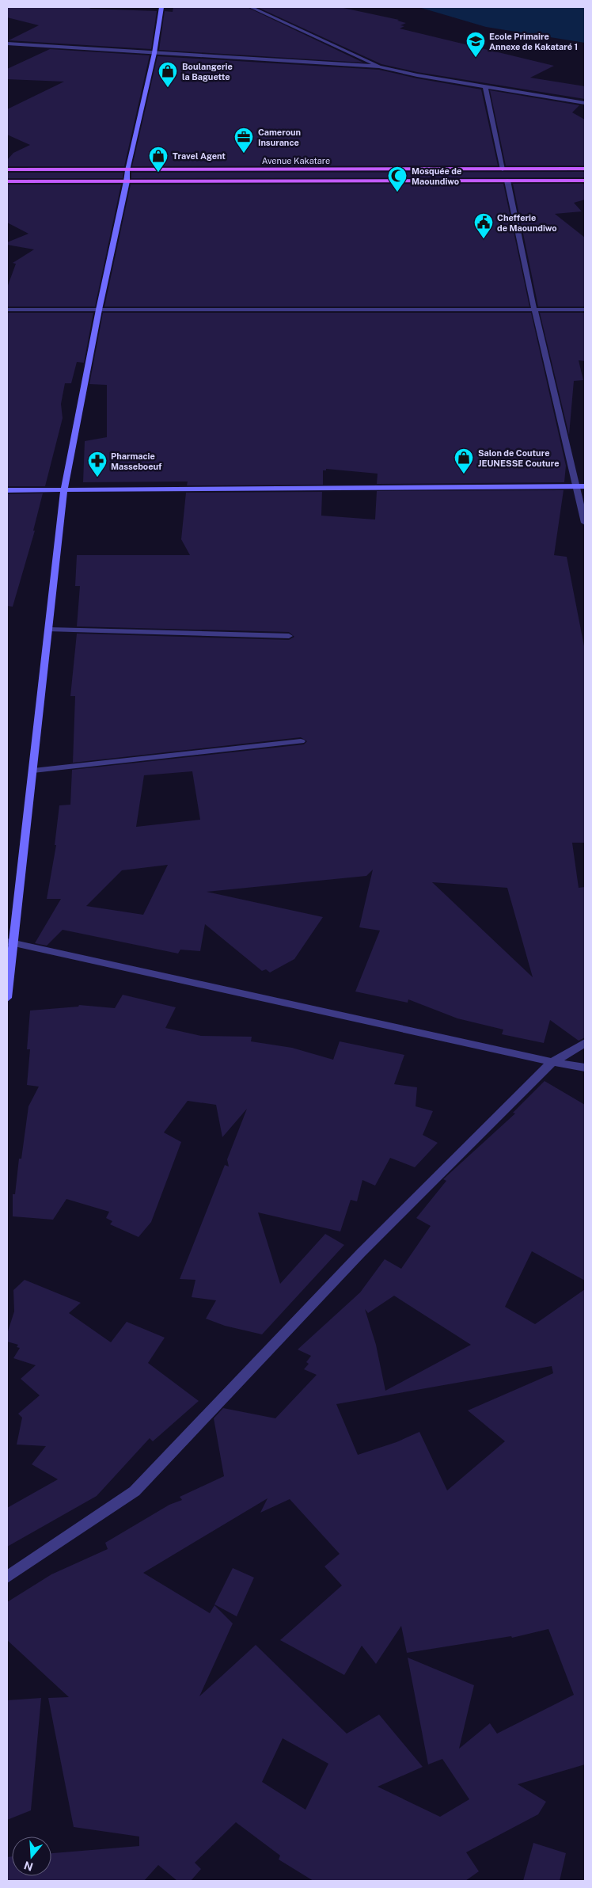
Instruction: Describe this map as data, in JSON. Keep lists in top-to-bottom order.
{
  "streets": {
    "main road": ["Avenue Kakatare"]
  },
  "places": {
    "school or university": ["Ecole Primaire Annexe de Kakataré 1"],
    "shop": ["Boulangerie la Baguette", "Travel Agent", "Salon de Couture JEUNESSE Couture"],
    "office": ["Cameroun Insurance"],
    "mosque": ["Mosquée de Maoundiwo"],
    "public building": ["Chefferie de Maoundiwo"],
    "pharmacy": ["Pharmacie Masseboeuf"]
  },
  "north": "bottom"
}
